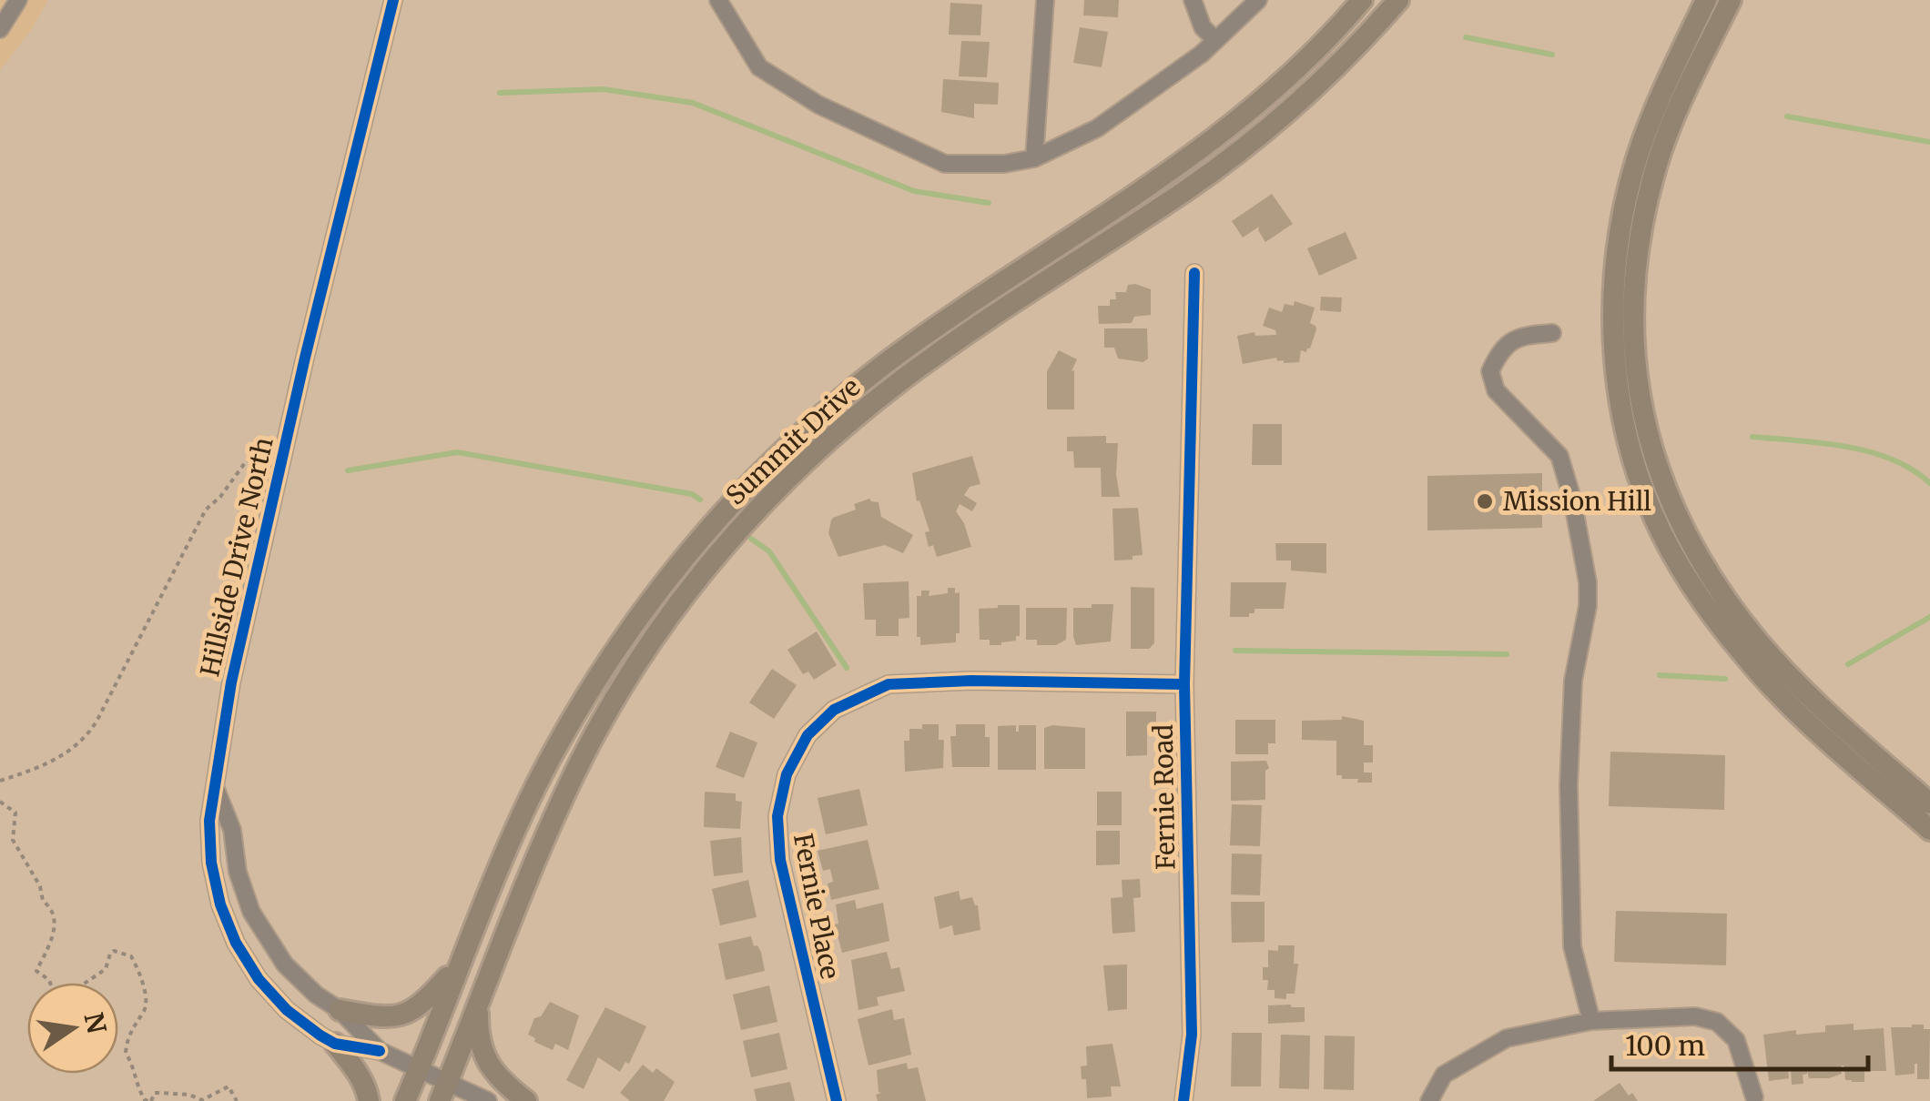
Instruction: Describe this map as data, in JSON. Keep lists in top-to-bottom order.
{
  "streets": {
    "main road": ["Summit Drive"],
    "street": ["Hillside Drive North", "Fernie Road", "Fernie Place"]
  },
  "crossings": [
    ["Summit Drive", "Hillside Drive North"],
    ["Fernie Road", "Fernie Place"]
  ],
  "places": ["Mission Hill"],
  "scale_bar": "100 m",
  "north": "right"
}
